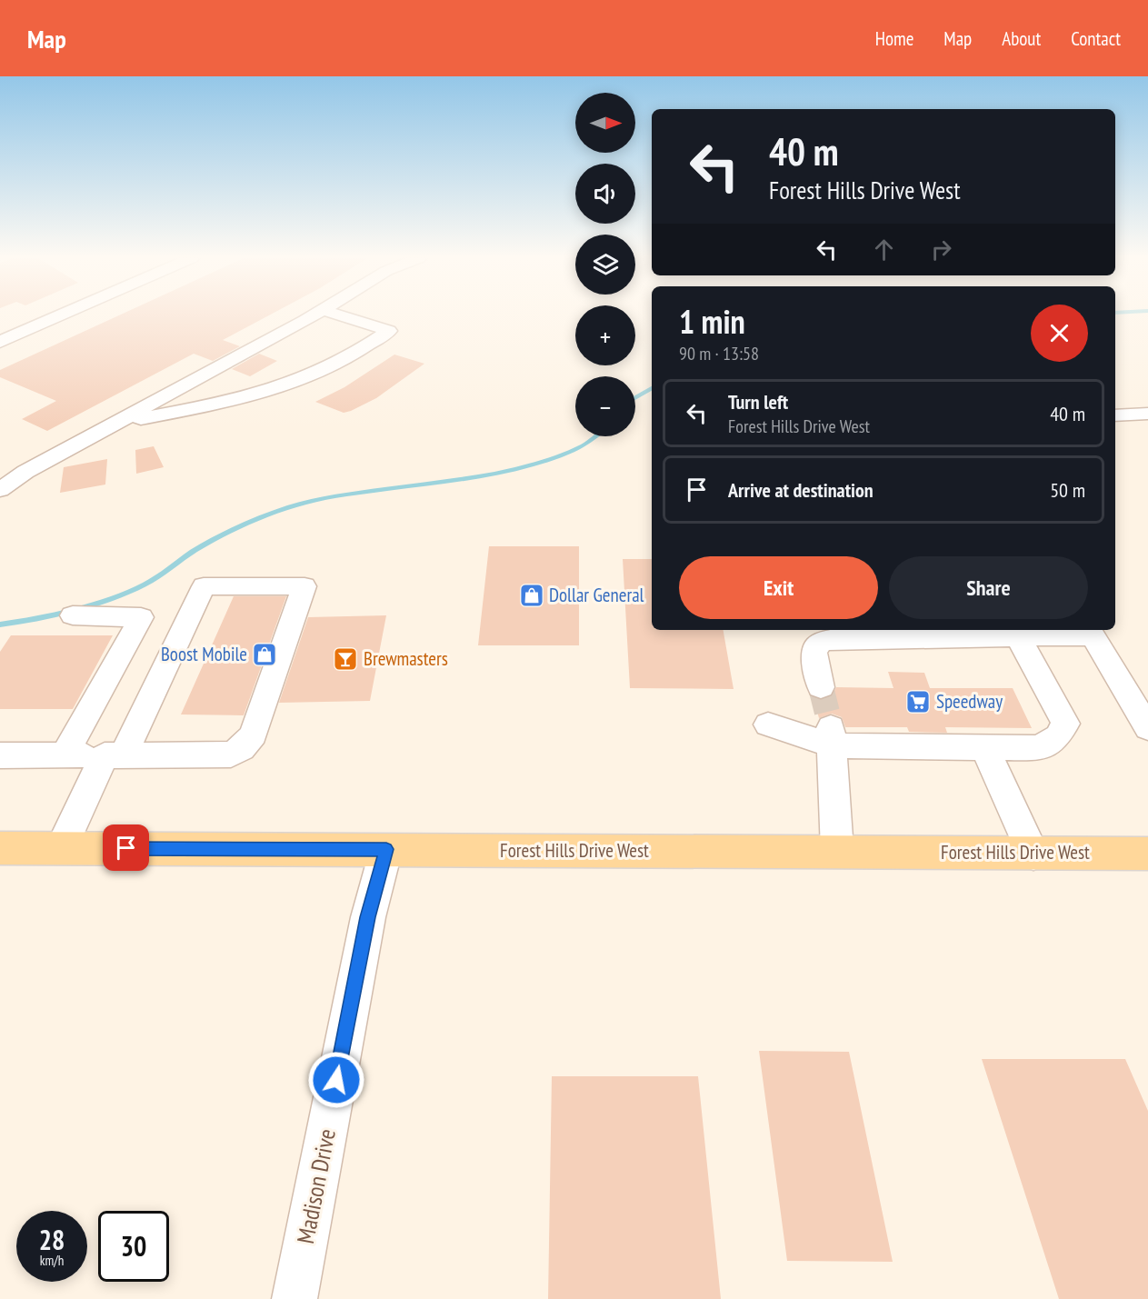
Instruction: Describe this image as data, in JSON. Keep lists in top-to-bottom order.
{
  "streets": {
    "main road": ["Forest Hills Drive West"],
    "street": ["Madison Drive"]
  },
  "crossings": [
    ["Forest Hills Drive West", "Madison Drive"]
  ],
  "places": {
    "shop": ["Dollar General", "Boost Mobile"],
    "bar": ["Brewmasters"],
    "supermarket": ["Speedway"]
  },
  "north": "right",
  "page": {
    "header": "Map",
    "nav": [
      "Home",
      "Map",
      "About",
      "Contact"
    ],
    "map_buttons": ["+", "−"],
    "turn": ["40 m", "Forest Hills Drive West"],
    "heading": ["1 min", "90 m · 13:58"],
    "list": [
      {
        "name": "Turn left",
        "note": "Forest Hills Drive West",
        "value": "40 m"
      },
      {
        "name": "Arrive at destination",
        "value": "50 m"
      }
    ],
    "buttons": ["Exit", "Share"],
    "speed": "28 km/h",
    "limit": "30"
  }
}
